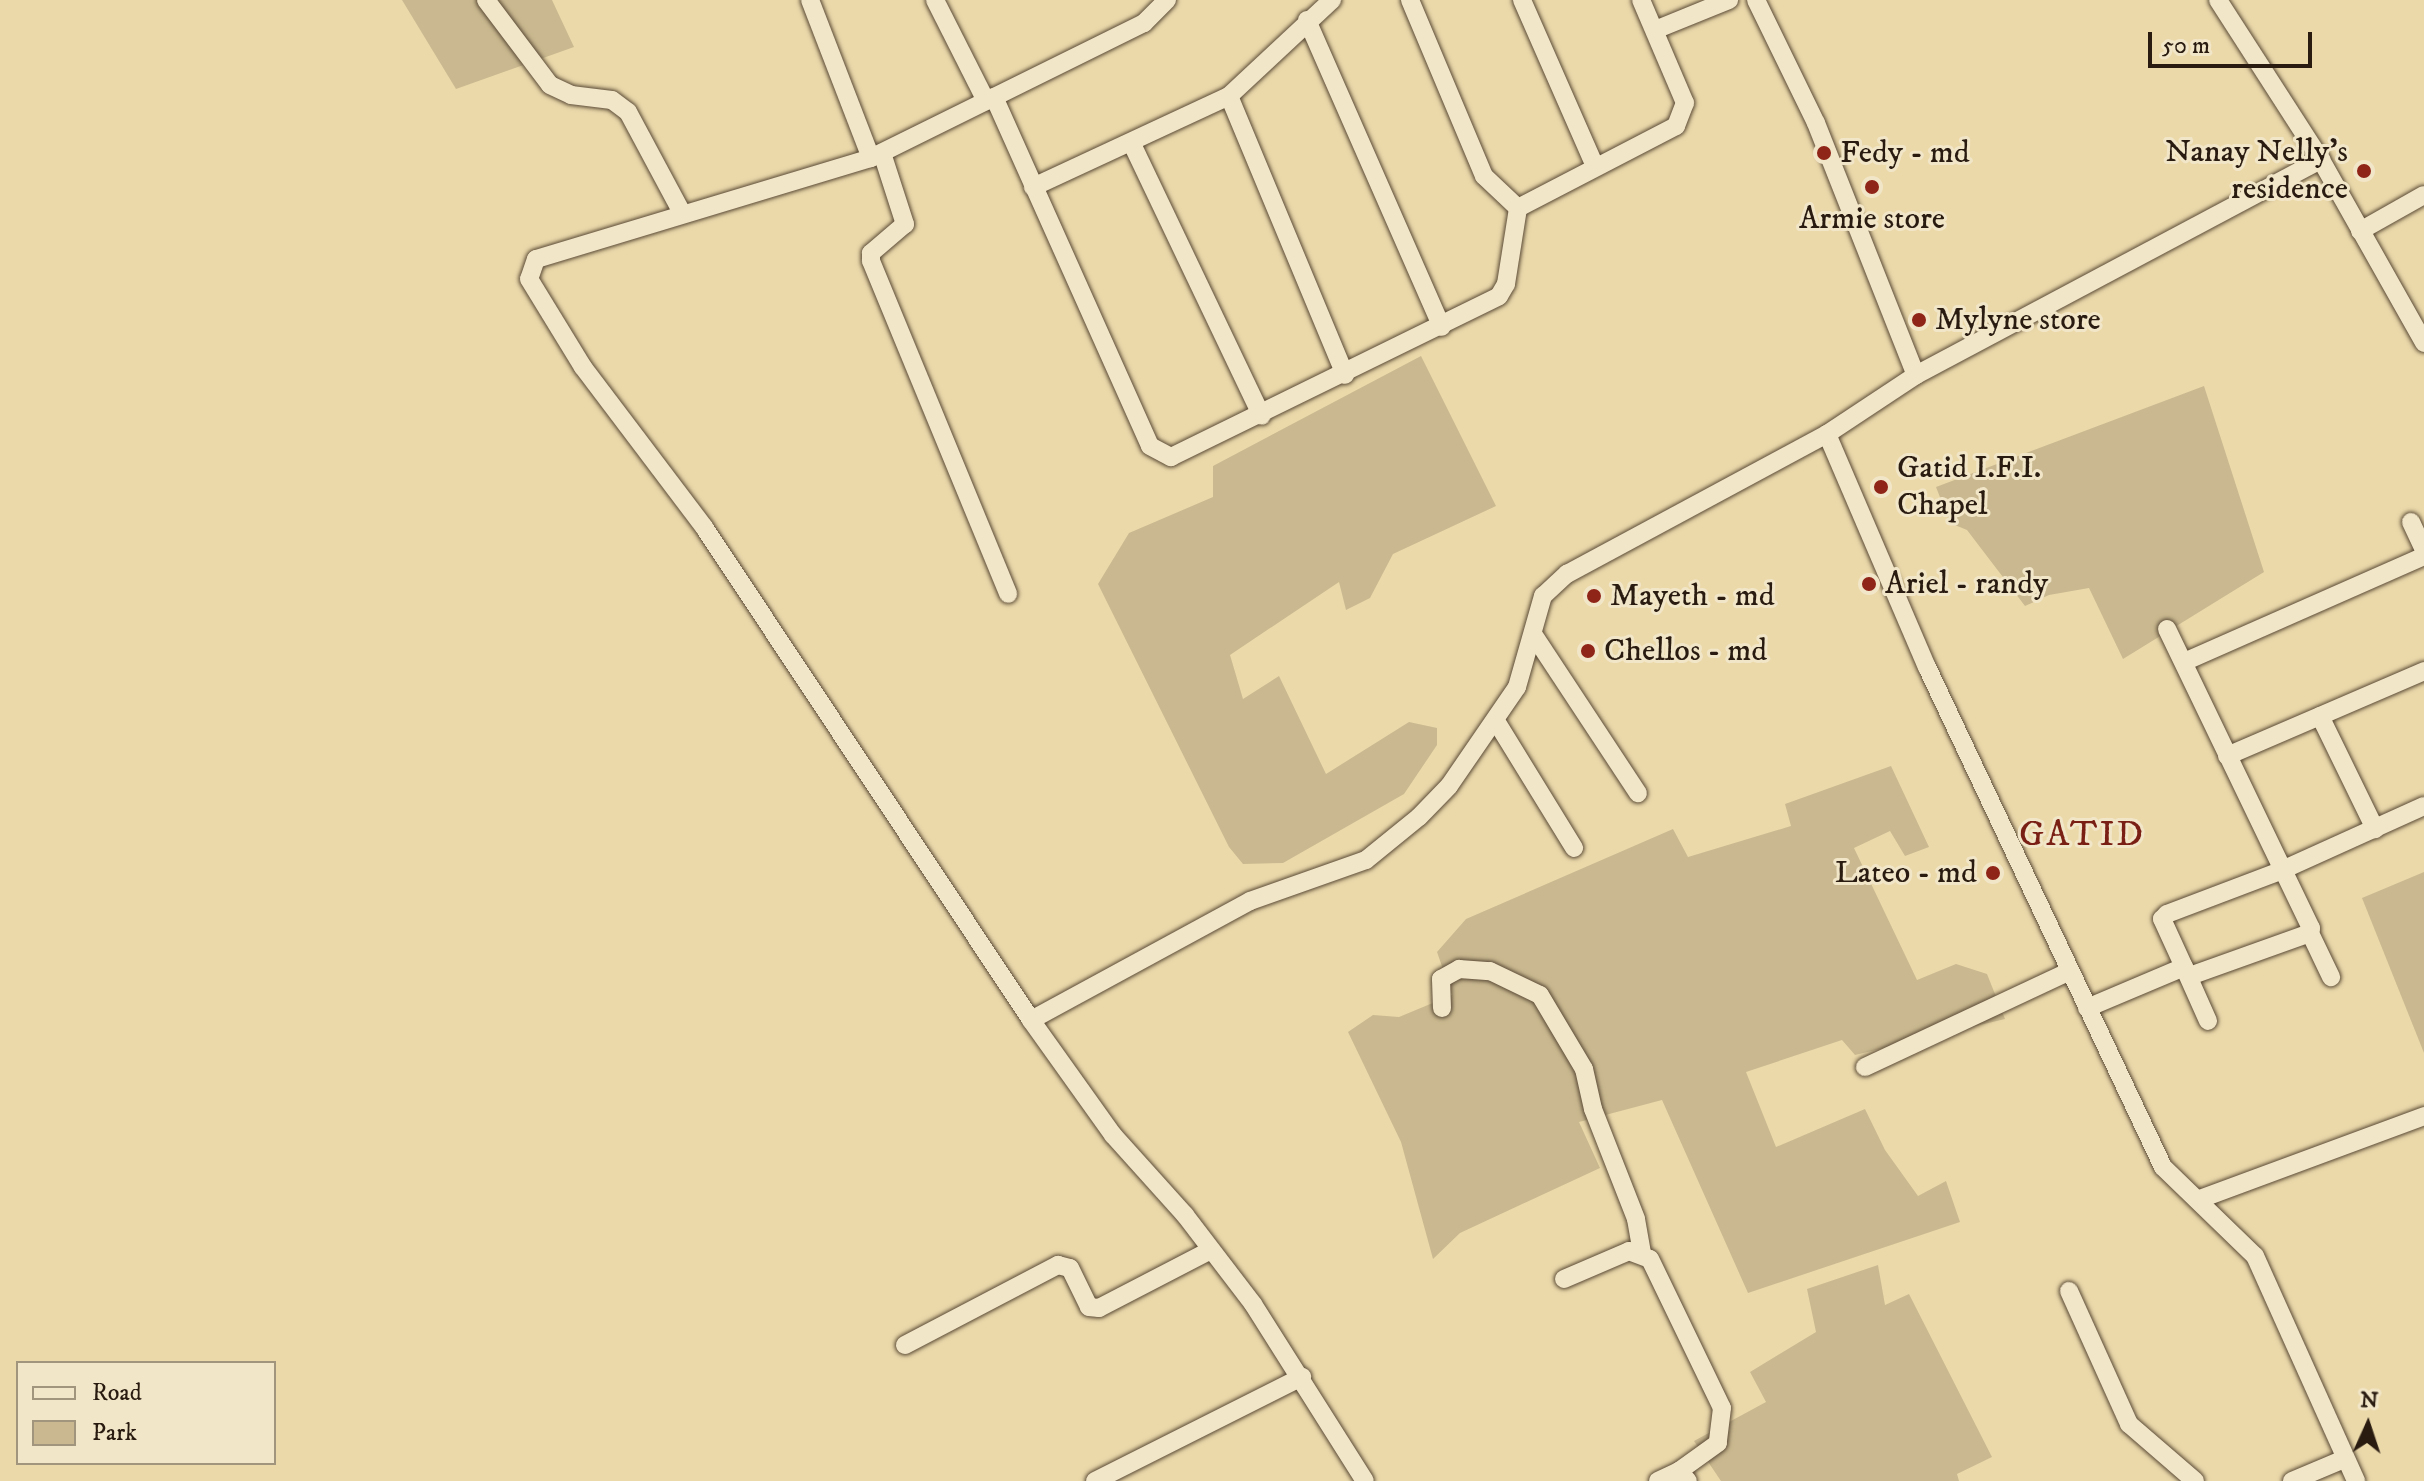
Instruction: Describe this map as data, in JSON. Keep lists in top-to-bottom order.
{
  "districts": ["GATID"],
  "places": [
    "Fedy - md",
    "Nanay Nelly's residence",
    "Armie store",
    "Mylyne store",
    "Gatid I.F.I. Chapel",
    "Ariel - randy",
    "Mayeth - md",
    "Chellos - md",
    "Lateo - md"
  ],
  "legend": ["Road", "Park"],
  "scale_bar": "50 m",
  "north": "top"
}
